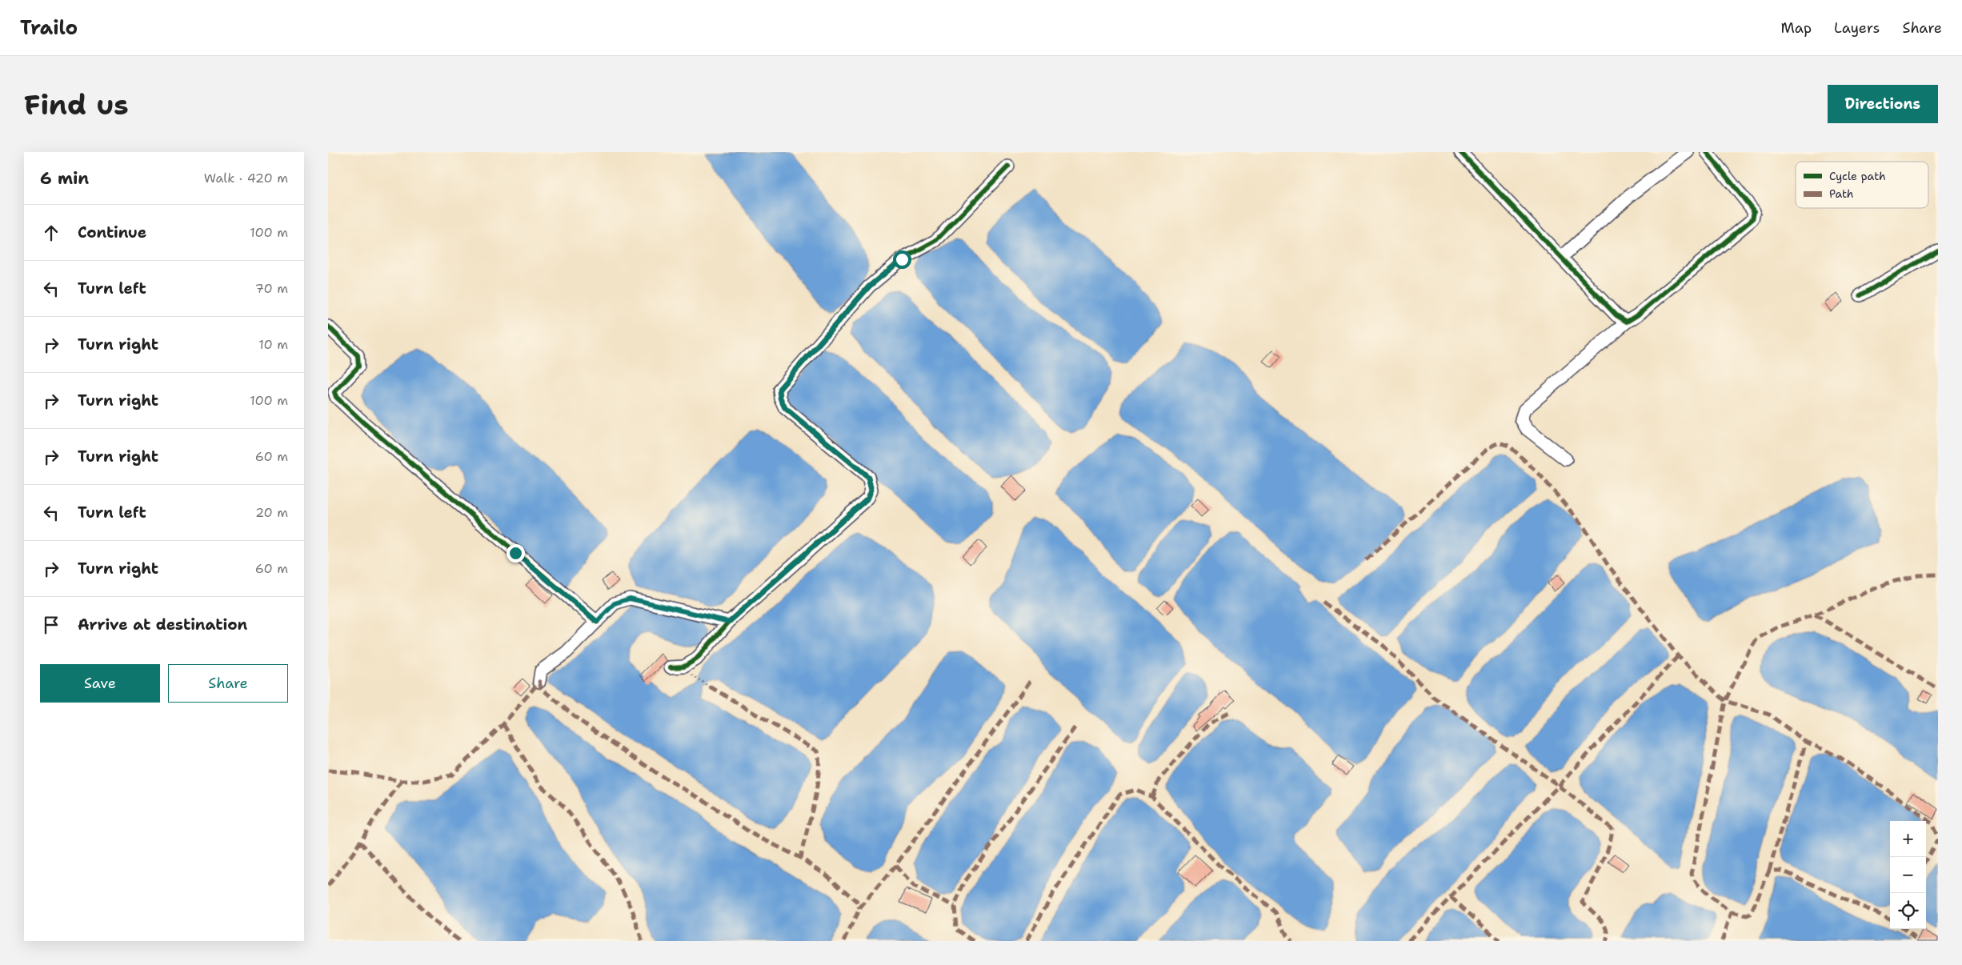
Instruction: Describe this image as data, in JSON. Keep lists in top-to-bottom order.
{
  "legend": ["Cycle path", "Path"],
  "page": {
    "header": "Trailo",
    "nav": ["Map", "Layers", "Share"],
    "buttons": [
      "Directions",
      ["Save", "Share"]
    ],
    "title": "Find us",
    "heading": ["6 min", "Walk · 420 m"],
    "list": [
      ["Continue", "100 m"],
      ["Turn left", "70 m"],
      ["Turn right", "10 m"],
      ["Turn right", "100 m"],
      ["Turn right", "60 m"],
      ["Turn left", "20 m"],
      ["Turn right", "60 m"],
      "Arrive at destination"
    ],
    "map_buttons": ["+", "−"]
  }
}
